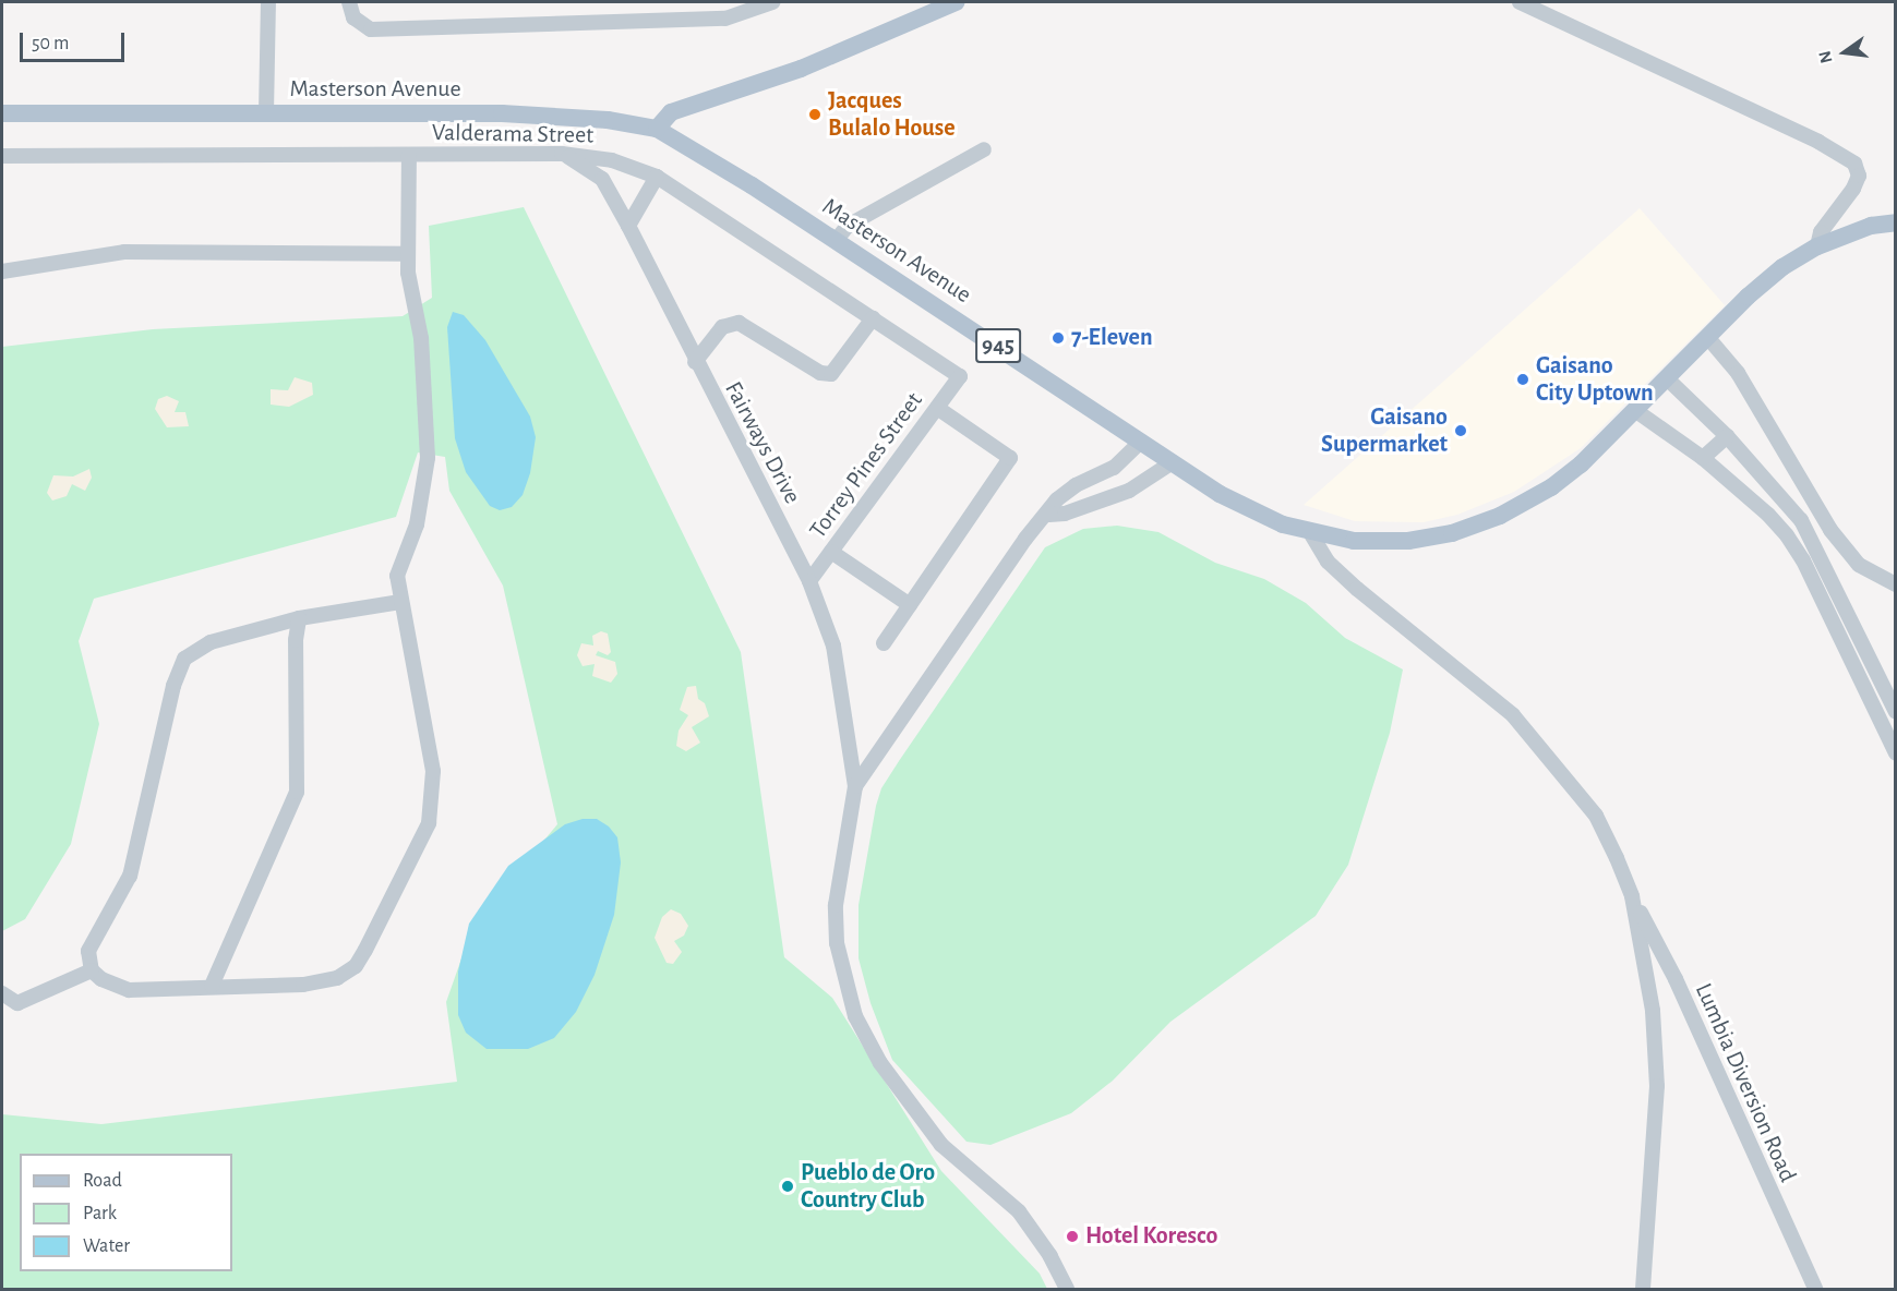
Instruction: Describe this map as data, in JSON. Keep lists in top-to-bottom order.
{
  "streets": {
    "main road": ["Masterson Avenue", "945"],
    "street": [
      "Valderama Street",
      "Fairways Drive",
      "Torrey Pines Street",
      "Lumbia Diversion Road"
    ]
  },
  "crossings": [
    ["Valderama Street", "Fairways Drive"],
    ["Valderama Street", "Torrey Pines Street"],
    ["Fairways Drive", "Torrey Pines Street"]
  ],
  "places": [
    "Jacques Bulalo House",
    "7-Eleven",
    "Gaisano City Uptown",
    "Gaisano Supermarket",
    "Pueblo de Oro Country Club",
    "Hotel Koresco"
  ],
  "legend": ["Road", "Park", "Water"],
  "scale_bar": "50 m",
  "north": "left"
}
